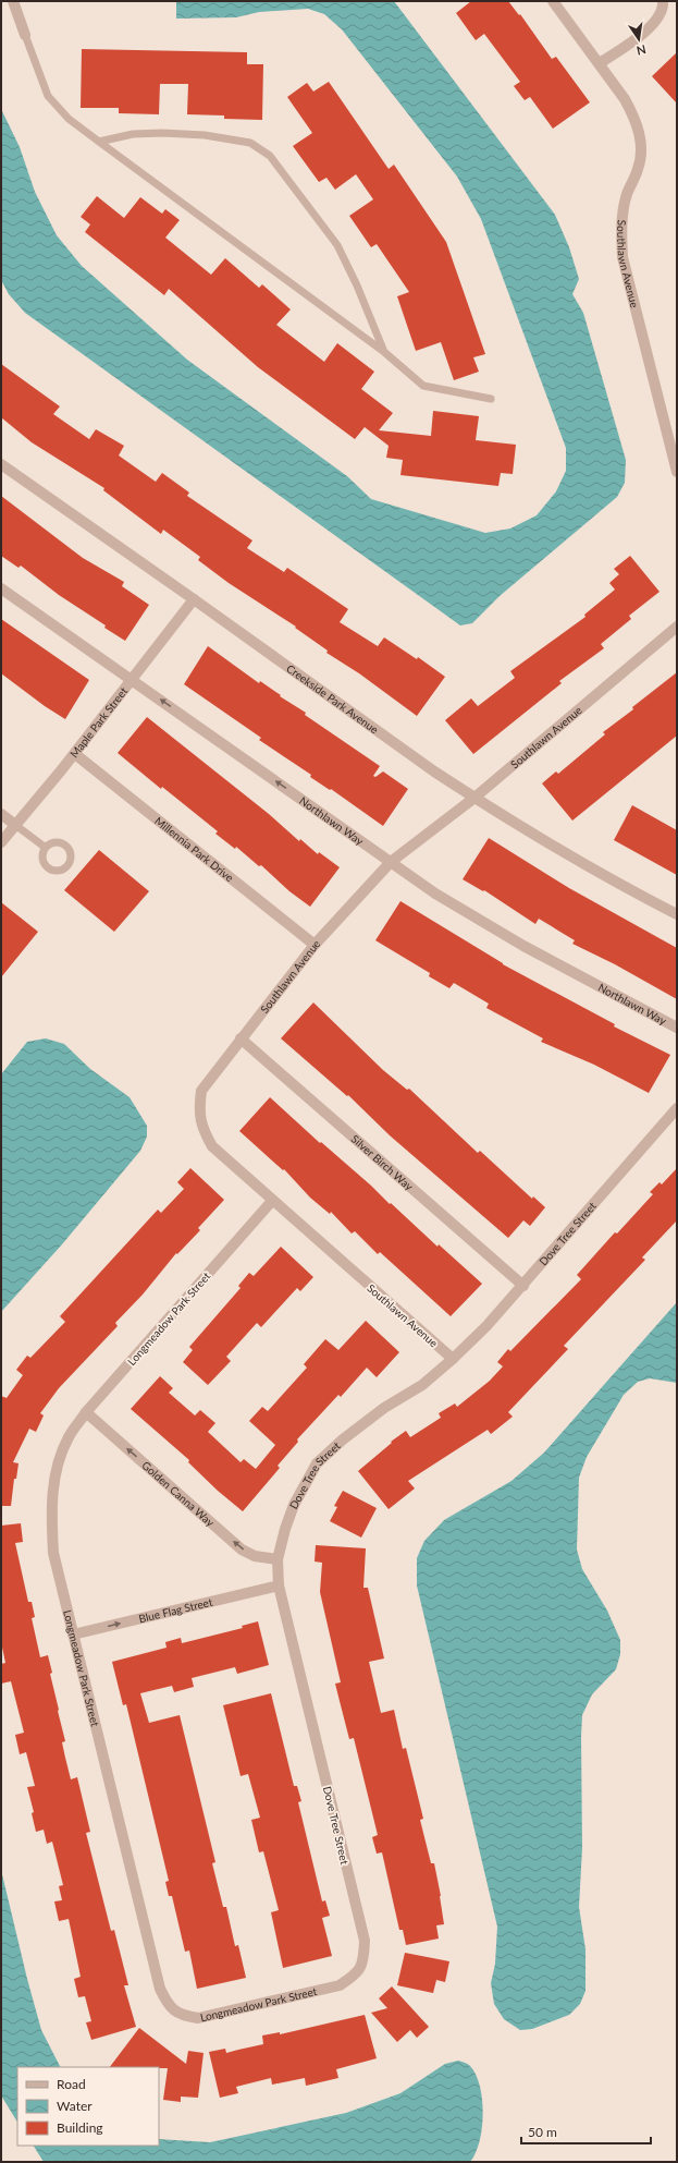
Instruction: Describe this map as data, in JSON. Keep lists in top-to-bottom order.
{
  "streets": {
    "street": [
      "Southlawn Avenue",
      "Creekside Park Avenue",
      "Maple Park Street",
      "Northlawn Way",
      "Millennia Park Drive",
      "Silver Birch Way",
      "Dove Tree Street",
      "Longmeadow Park Street",
      "Golden Canna Way",
      "Blue Flag Street"
    ]
  },
  "crossings": [
    ["Southlawn Avenue", "Creekside Park Avenue"],
    ["Southlawn Avenue", "Northlawn Way"],
    ["Southlawn Avenue", "Millennia Park Drive"],
    ["Southlawn Avenue", "Silver Birch Way"],
    ["Southlawn Avenue", "Dove Tree Street"],
    ["Southlawn Avenue", "Longmeadow Park Street"],
    ["Creekside Park Avenue", "Maple Park Street"],
    ["Maple Park Street", "Northlawn Way"],
    ["Maple Park Street", "Millennia Park Drive"],
    ["Silver Birch Way", "Dove Tree Street"],
    ["Dove Tree Street", "Longmeadow Park Street"],
    ["Dove Tree Street", "Golden Canna Way"],
    ["Dove Tree Street", "Blue Flag Street"],
    ["Longmeadow Park Street", "Golden Canna Way"],
    ["Longmeadow Park Street", "Blue Flag Street"]
  ],
  "one_way": ["Northlawn Way", "Golden Canna Way", "Blue Flag Street"],
  "legend": ["Road", "Water", "Building"],
  "scale_bar": "50 m",
  "north": "bottom"
}
